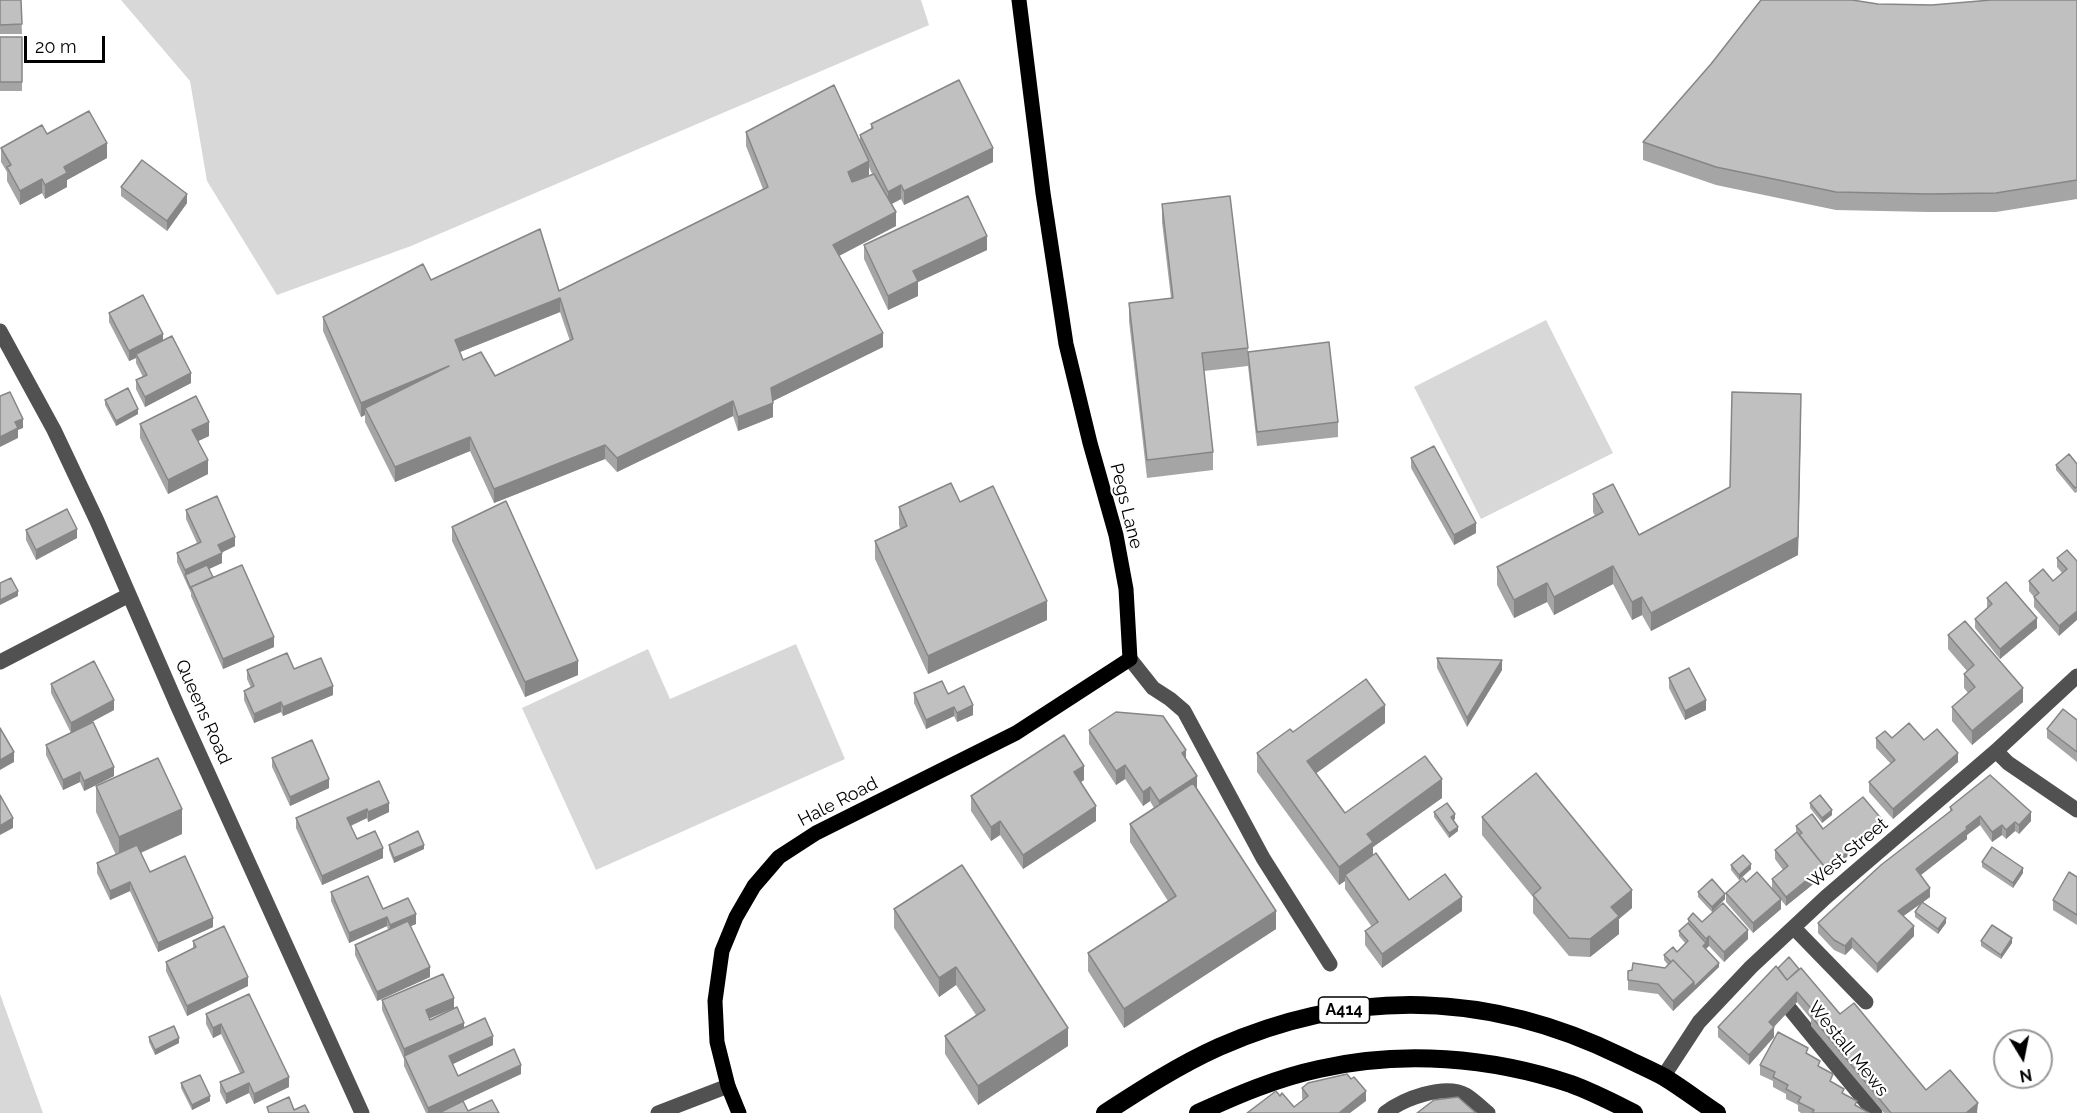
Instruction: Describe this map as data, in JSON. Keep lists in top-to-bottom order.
{
  "streets": {
    "highway": ["A414"],
    "main road": ["Pegs Lane", "Hale Road"],
    "street": ["Queens Road", "West Street", "Westall Mews"]
  },
  "crossings": [
    ["Pegs Lane", "Hale Road"],
    ["West Street", "A414"]
  ],
  "scale_bar": "20 m",
  "north": "bottom"
}
